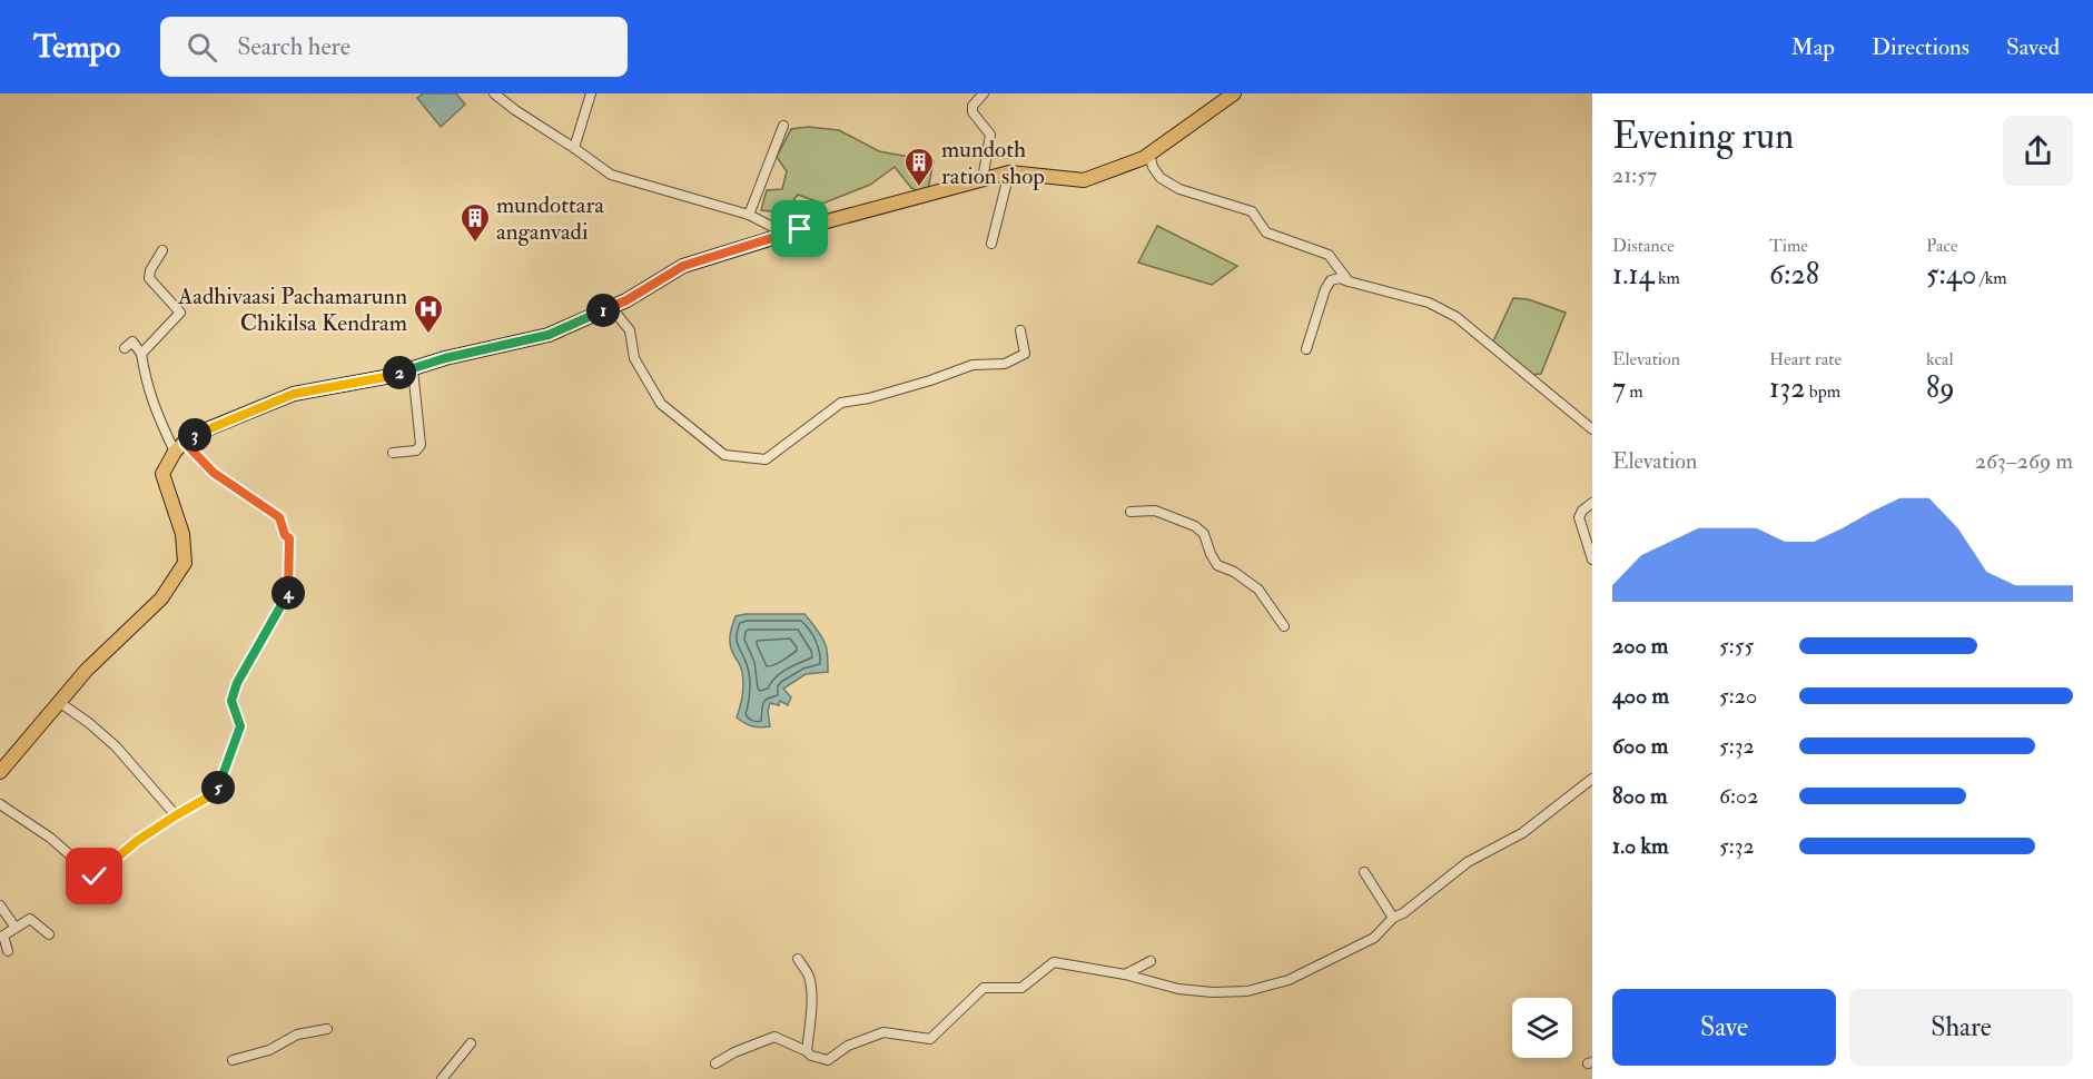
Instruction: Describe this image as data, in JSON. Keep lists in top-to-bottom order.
{
  "places": {
    "building": ["mundoth ration shop", "mundottara anganvadi"],
    "hospital": ["Aadhivaasi Pachamarunn Chikilsa Kendram"]
  },
  "page": {
    "header": "Tempo",
    "search": "Search here",
    "nav": ["Map", "Directions", "Saved"],
    "heading": ["Evening run", "21:57"],
    "stats": [
      ["Distance", "1.14 km"],
      ["Time", "6:28"],
      ["Pace", "5:40 /km"],
      ["Elevation", "7 m"],
      ["Heart rate", "132 bpm"],
      ["kcal", "89"]
    ],
    "pins": [
      "1",
      "2",
      "3",
      "4",
      "5"
    ],
    "chart": ["Elevation", "263–269 m"],
    "list": [
      {
        "name": "200 m",
        "note": "5:55"
      },
      {
        "name": "400 m",
        "note": "5:20"
      },
      {
        "name": "600 m",
        "note": "5:32"
      },
      {
        "name": "800 m",
        "note": "6:02"
      },
      {
        "name": "1.0 km",
        "note": "5:32"
      }
    ],
    "buttons": ["Save", "Share"]
  }
}
